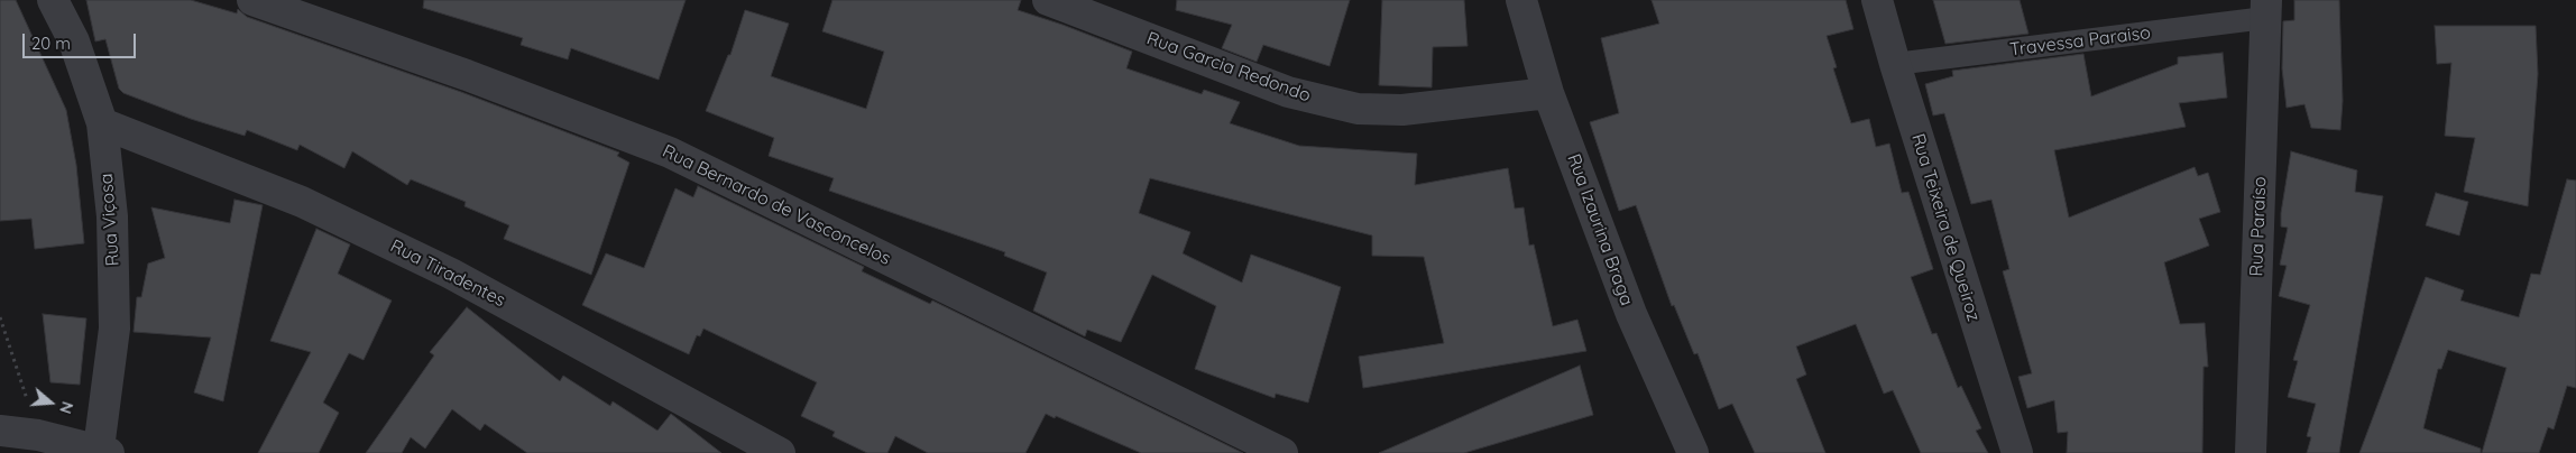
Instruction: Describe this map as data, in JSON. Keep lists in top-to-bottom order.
{
  "streets": {
    "street": [
      "Rua Garcia Redondo",
      "Rua Bernardo de Vasconcelos",
      "Rua Viçosa",
      "Rua Paraíso",
      "Rua Teixeira de Queiroz",
      "Rua Izaurina Braga",
      "Rua Tiradentes"
    ],
    "lane": ["Travessa Paraiso"]
  },
  "crossings": [
    ["Travessa Paraiso", "Rua Paraíso"],
    ["Travessa Paraiso", "Rua Teixeira de Queiroz"],
    ["Rua Garcia Redondo", "Rua Izaurina Braga"],
    ["Rua Viçosa", "Rua Tiradentes"]
  ],
  "scale_bar": "20 m",
  "north": "right"
}
